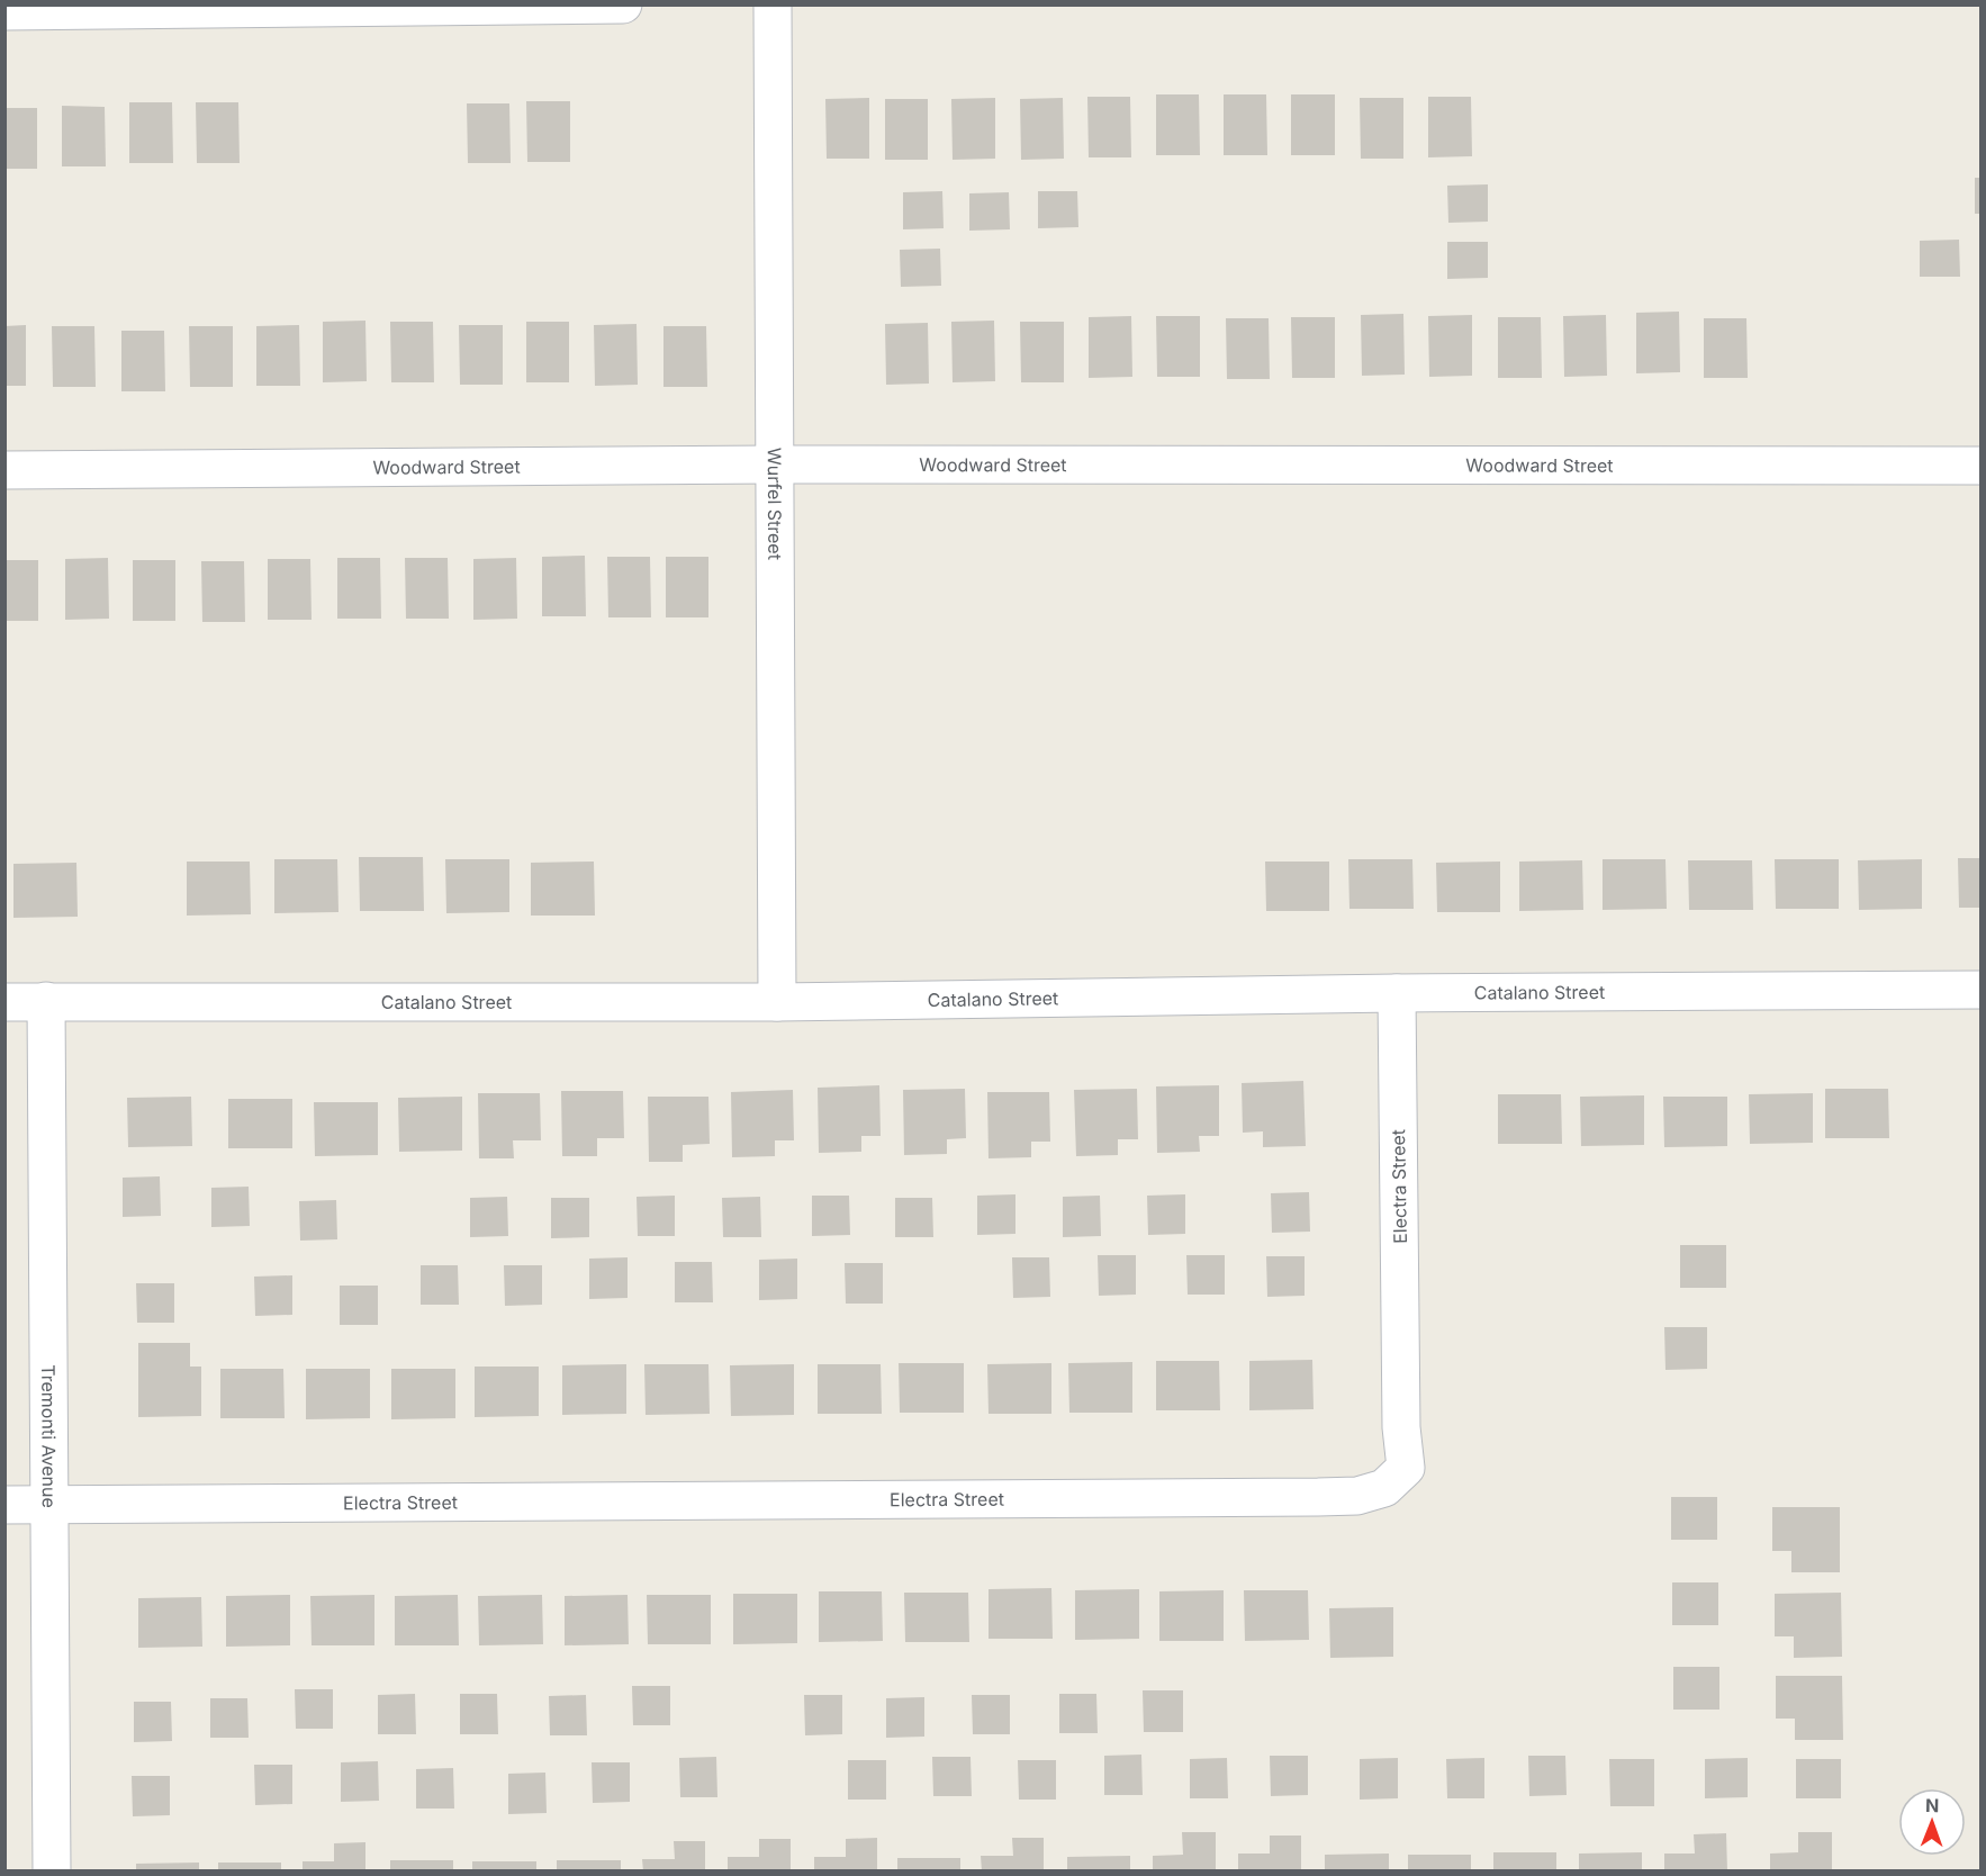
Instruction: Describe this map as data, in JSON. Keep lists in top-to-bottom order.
{
  "streets": {
    "street": [
      "Woodward Street",
      "Wurfel Street",
      "Catalano Street",
      "Electra Street",
      "Tremonti Avenue"
    ]
  },
  "crossings": [
    ["Woodward Street", "Wurfel Street"],
    ["Wurfel Street", "Catalano Street"],
    ["Catalano Street", "Electra Street"],
    ["Catalano Street", "Tremonti Avenue"],
    ["Electra Street", "Tremonti Avenue"]
  ],
  "north": "top"
}
